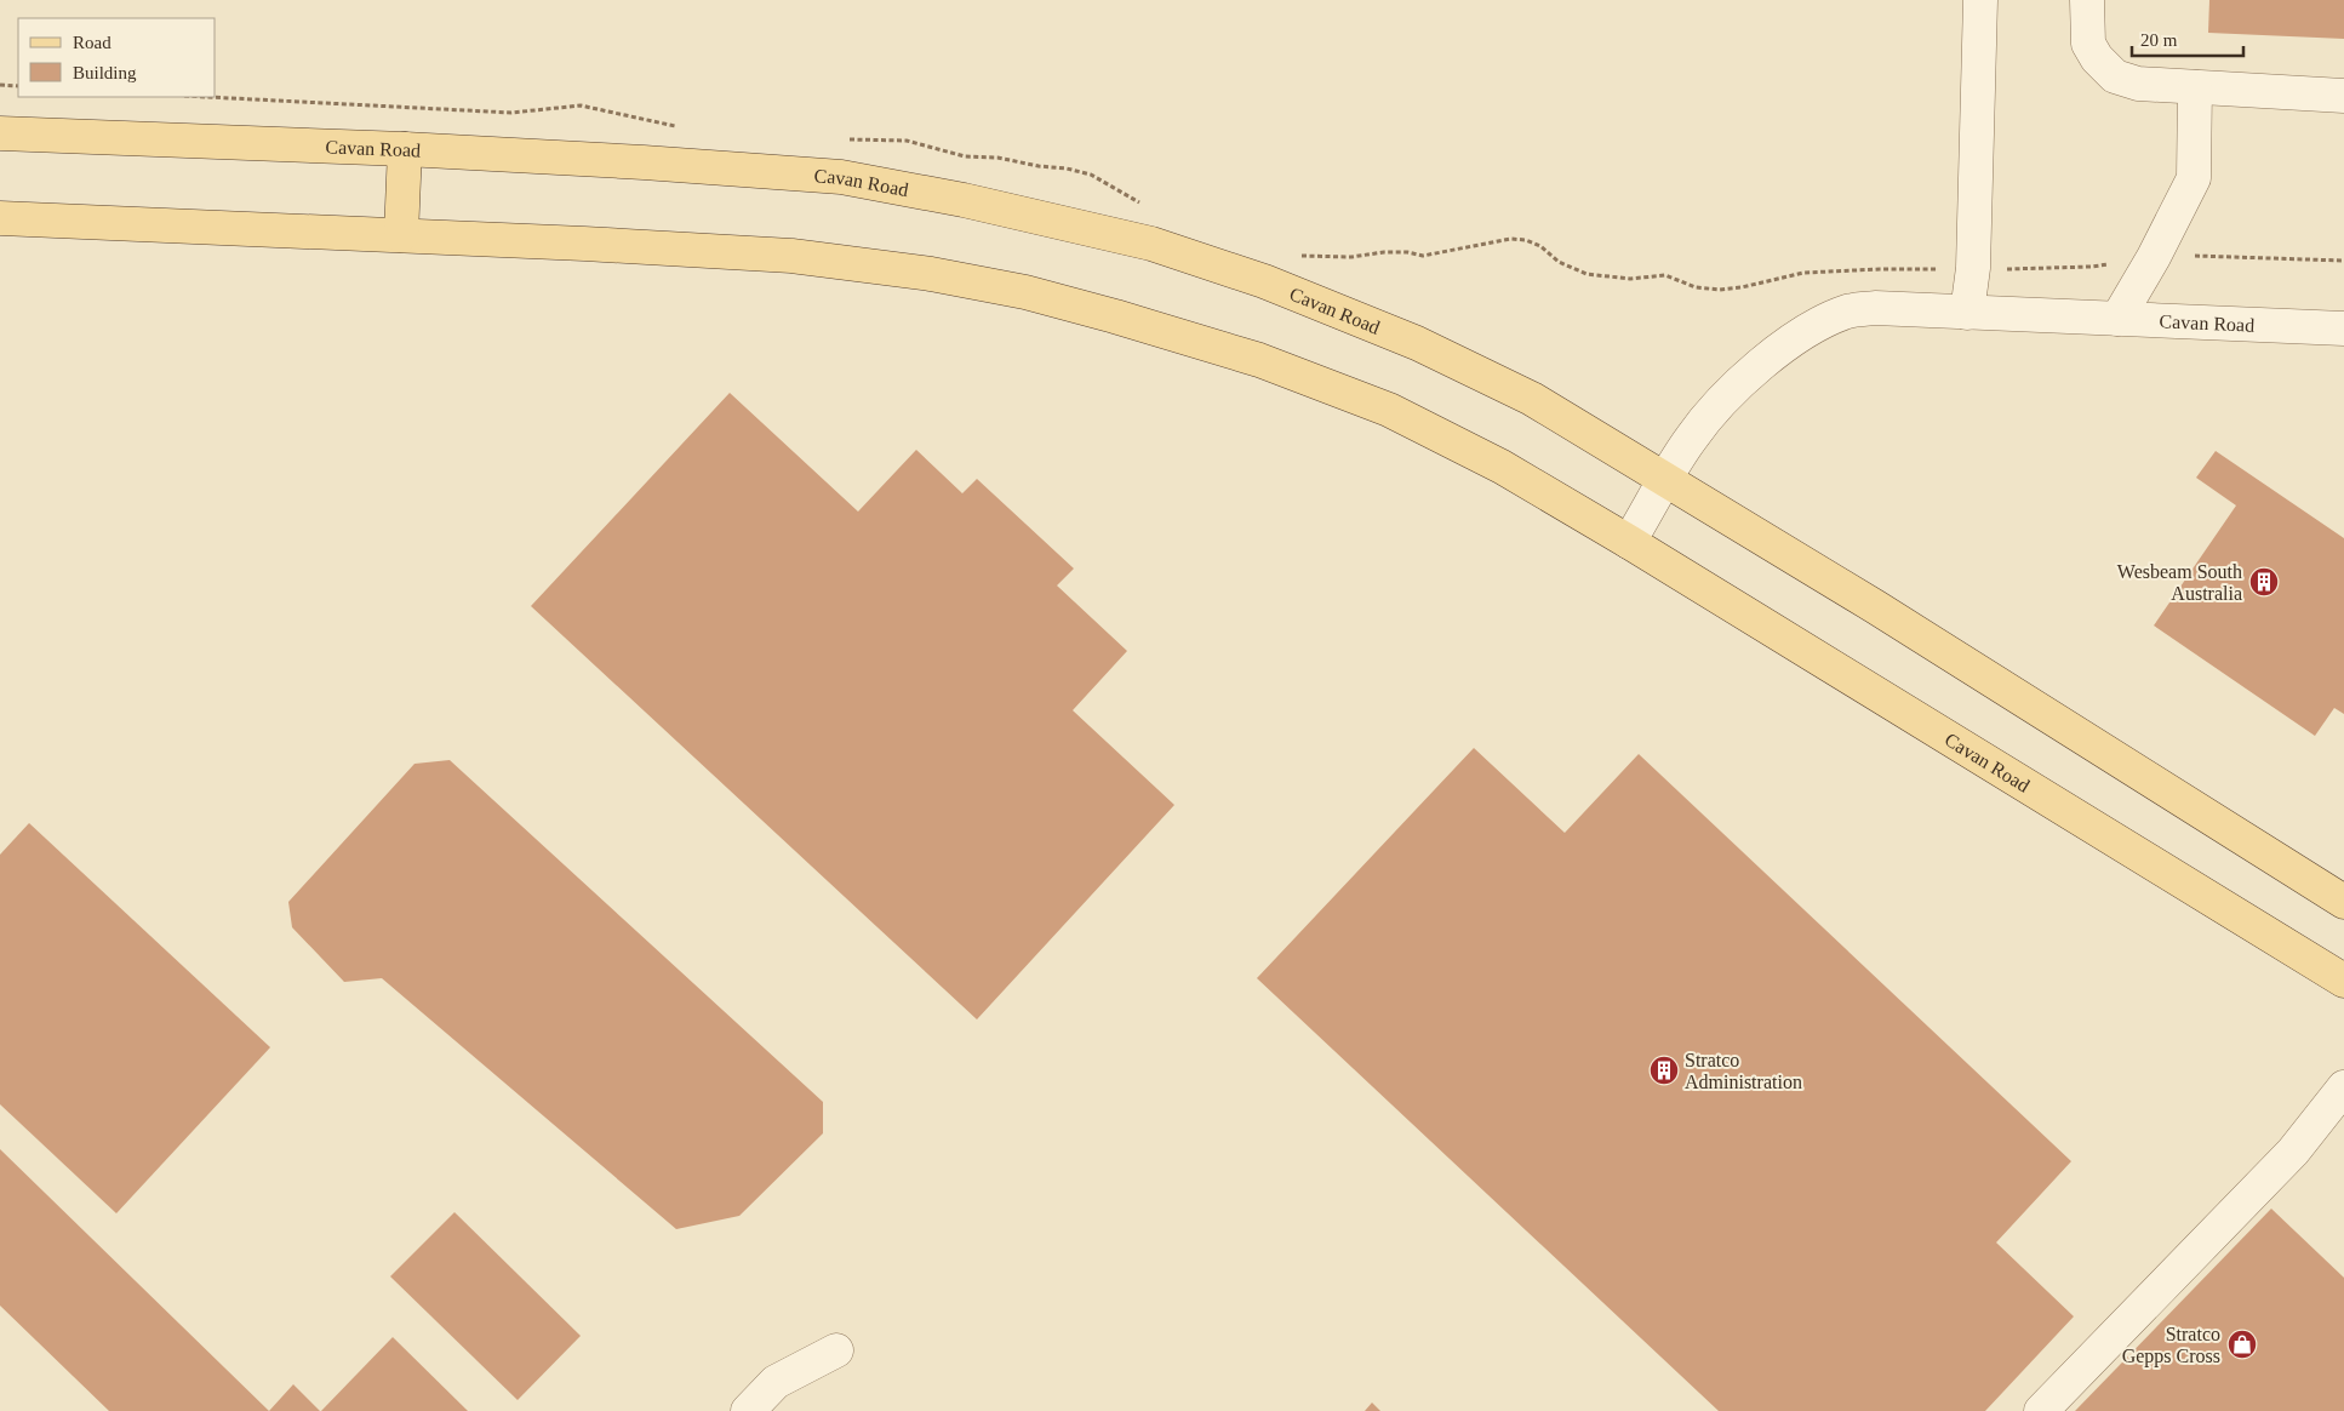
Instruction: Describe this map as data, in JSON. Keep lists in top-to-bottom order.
{
  "streets": {
    "main road": ["Cavan Road"]
  },
  "places": {
    "building": ["Wesbeam South Australia", "Stratco Administration"],
    "shop": ["Stratco Gepps Cross"]
  },
  "legend": ["Road", "Building"],
  "scale_bar": "20 m"
}
